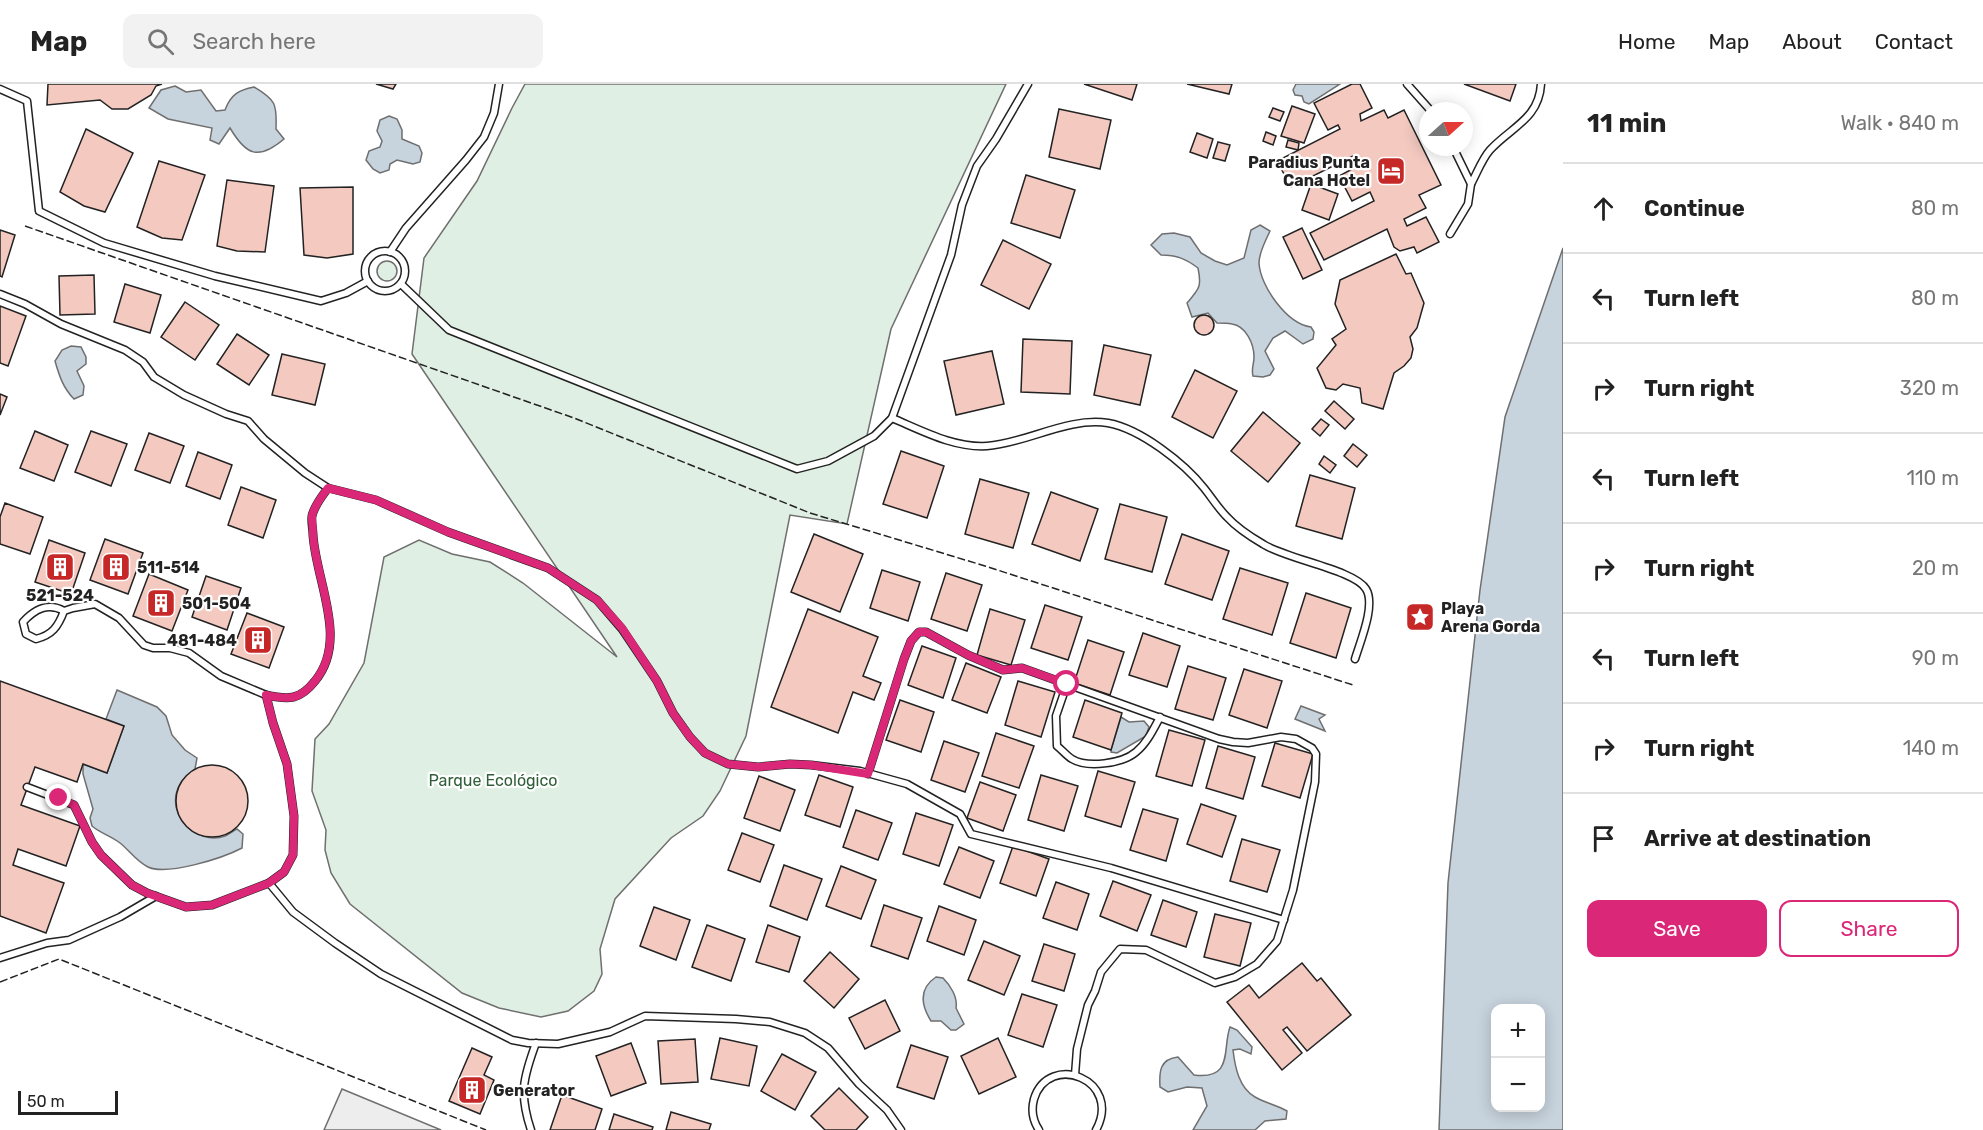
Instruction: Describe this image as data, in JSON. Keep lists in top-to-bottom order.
{
  "parks": ["Parque Ecológico"],
  "places": {
    "hotel": ["Paradius Punta Cana Hotel"],
    "building": [
      "521-524",
      "511-514",
      "501-504",
      "481-484",
      "Generator"
    ],
    "place": ["Playa Arena Gorda"]
  },
  "scale_bar": "50 m",
  "north": "right",
  "page": {
    "header": "Map",
    "search": "Search here",
    "nav": [
      "Home",
      "Map",
      "About",
      "Contact"
    ],
    "heading": ["11 min", "Walk · 840 m"],
    "list": [
      ["Continue", "80 m"],
      ["Turn left", "80 m"],
      ["Turn right", "320 m"],
      ["Turn left", "110 m"],
      ["Turn right", "20 m"],
      ["Turn left", "90 m"],
      ["Turn right", "140 m"],
      "Arrive at destination"
    ],
    "buttons": ["Save", "Share"],
    "map_buttons": ["+", "−"],
    "scale": "50 m"
  }
}
